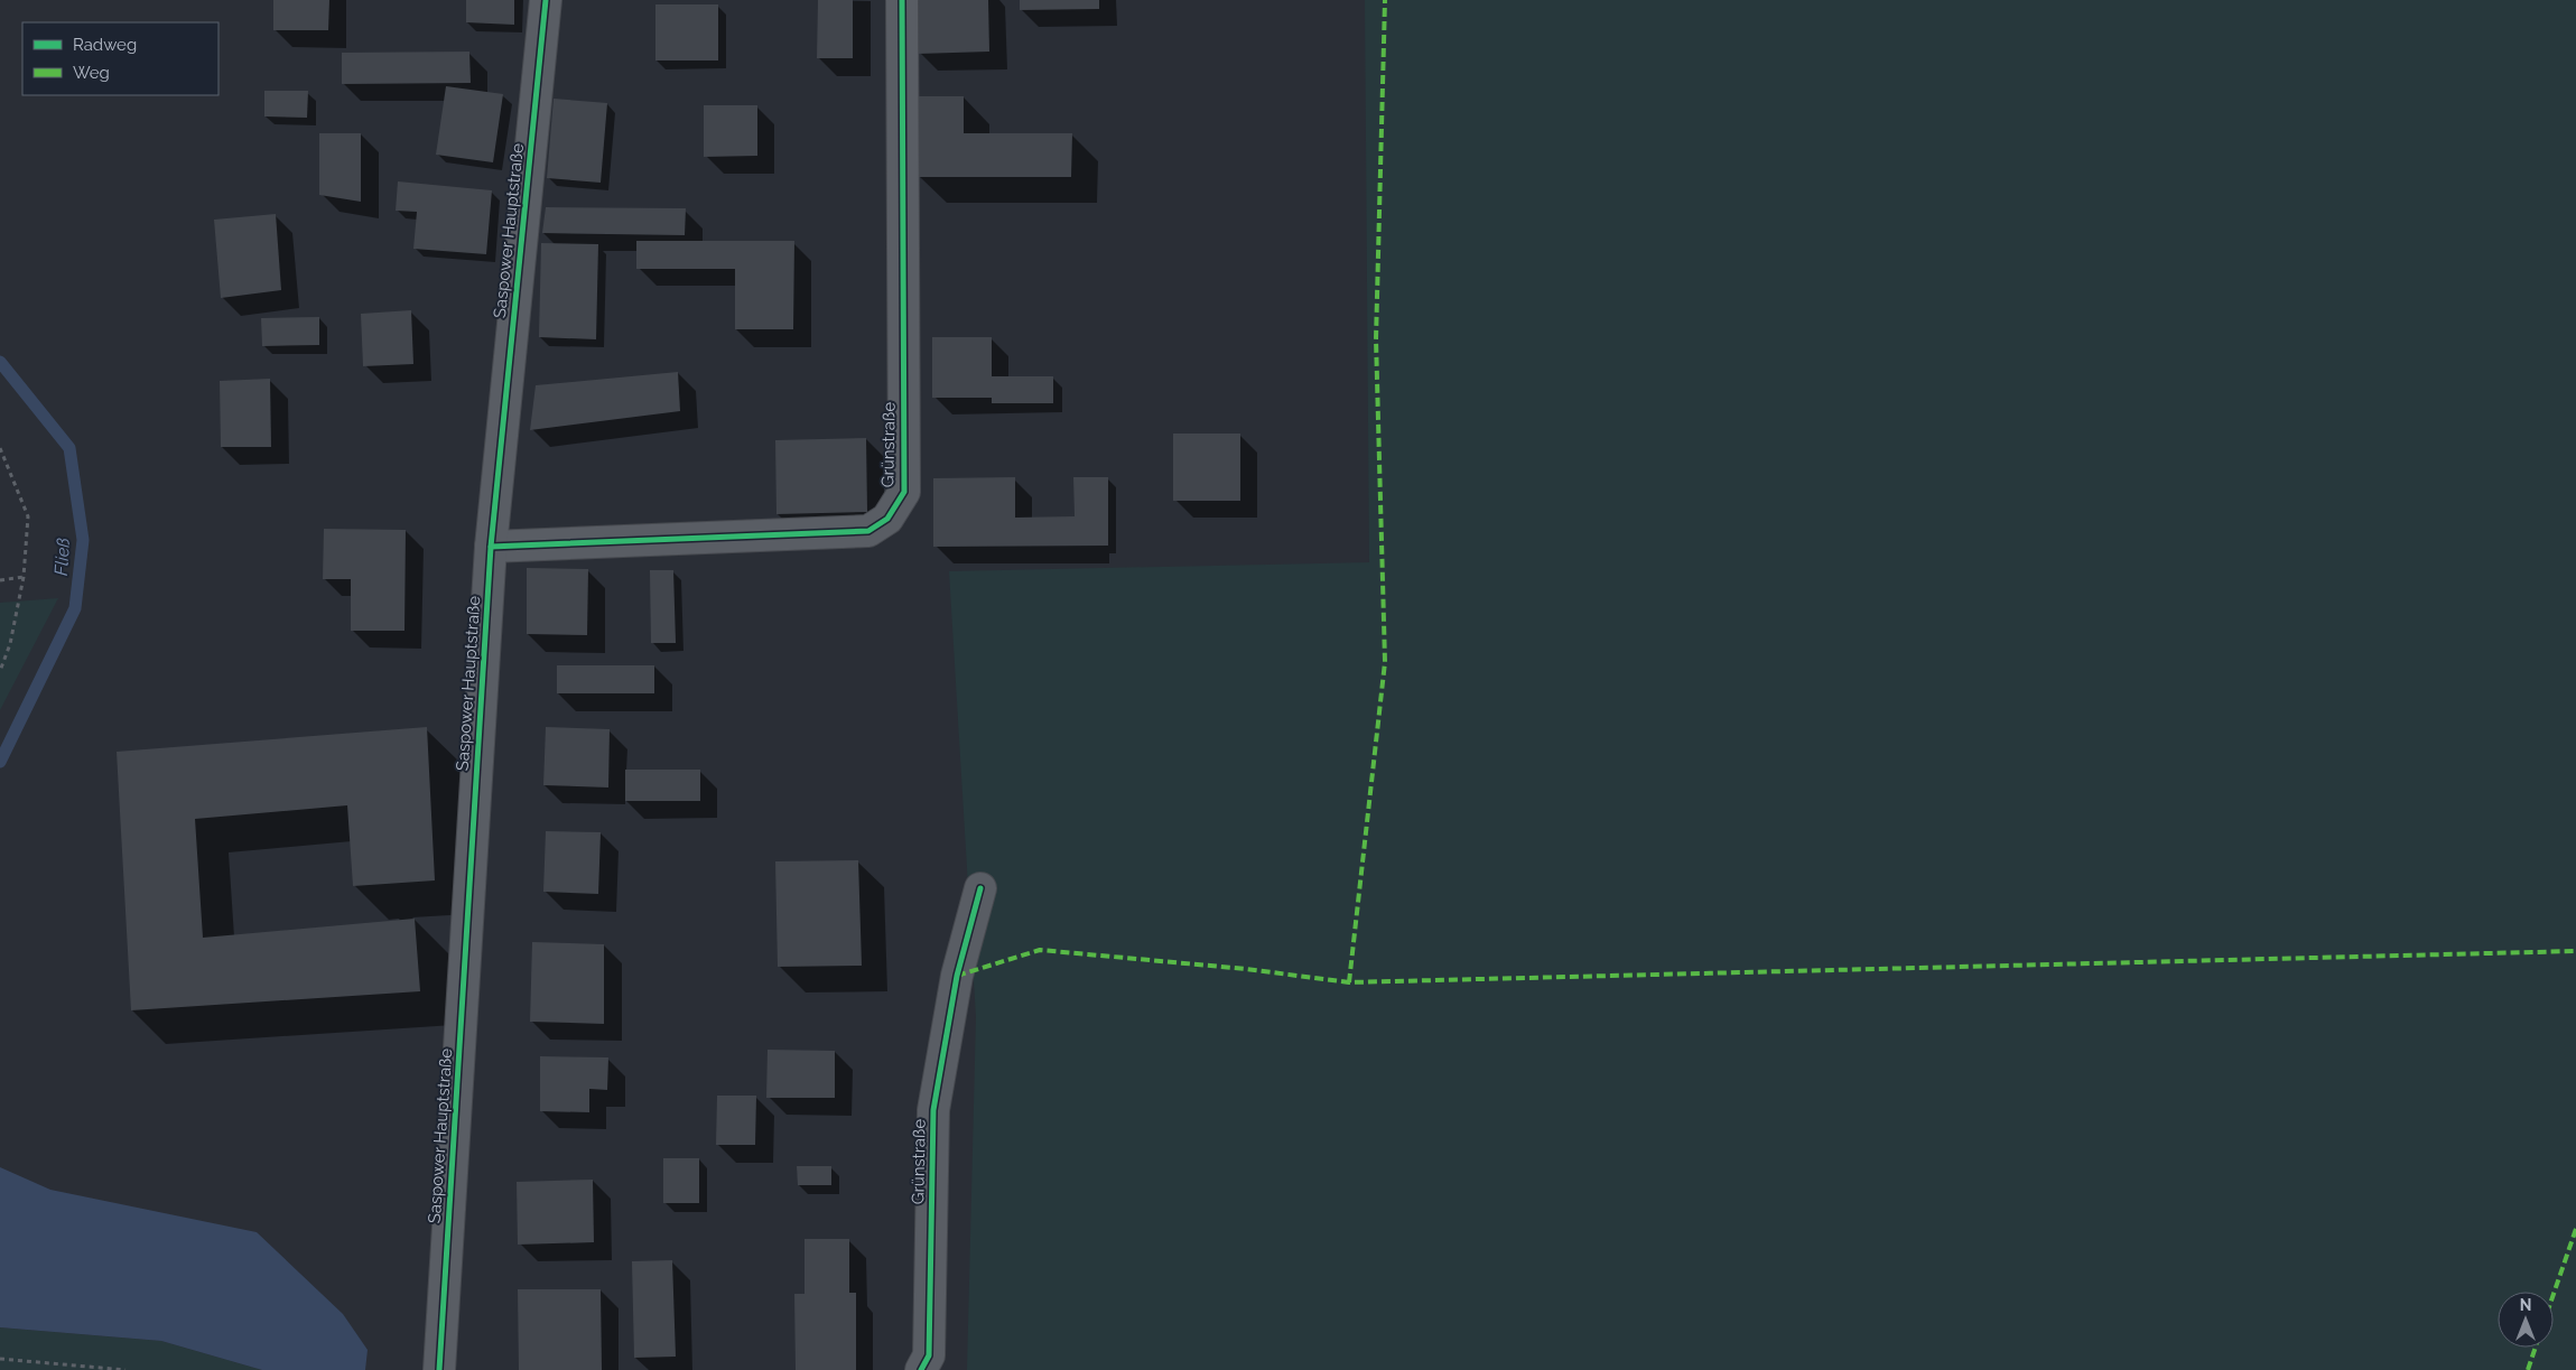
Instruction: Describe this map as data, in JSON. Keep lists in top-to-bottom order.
{
  "streets": {
    "street": ["Saspower Hauptstraße", "Grünstraße"]
  },
  "crossings": [
    ["Saspower Hauptstraße", "Grünstraße"]
  ],
  "water": ["Fließ"],
  "legend": ["Radweg", "Weg"],
  "north": "top"
}
